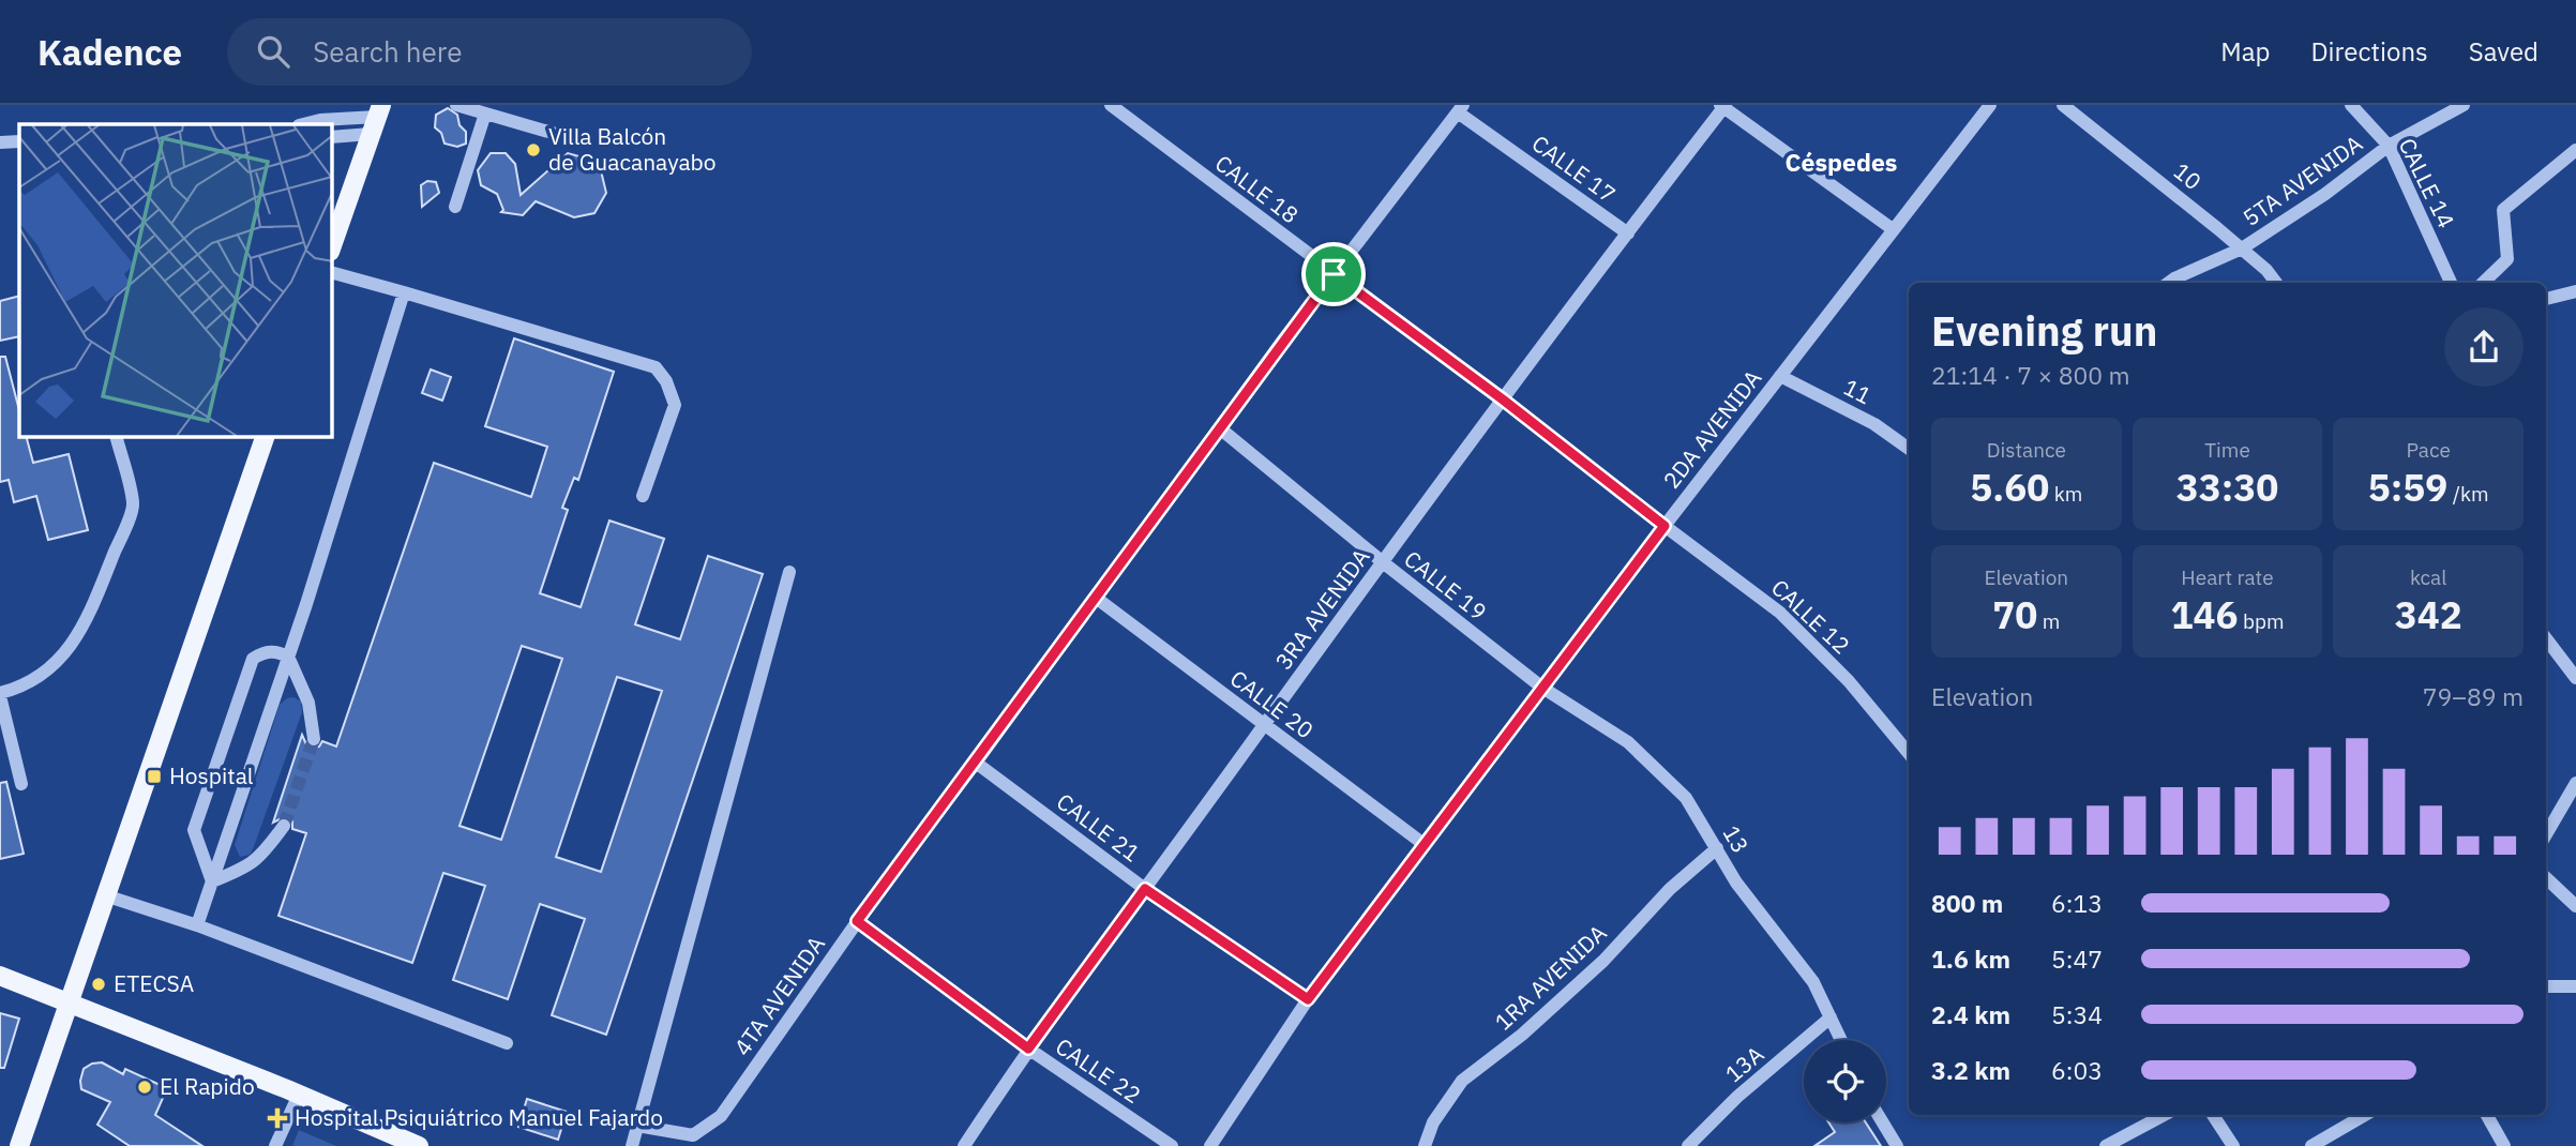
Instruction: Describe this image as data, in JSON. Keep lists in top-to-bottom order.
{
  "streets": {
    "street": [
      "CALLE 17",
      "10",
      "5TA AVENIDA",
      "CALLE 14",
      "CALLE 18",
      "11",
      "2DA AVENIDA",
      "CALLE 19",
      "3RA AVENIDA",
      "CALLE 12",
      "CALLE 20",
      "CALLE 21",
      "13",
      "1RA AVENIDA",
      "4TA AVENIDA",
      "13A",
      "CALLE 22"
    ]
  },
  "crossings": [
    ["CALLE 17", "3RA AVENIDA"],
    ["CALLE 17", "4TA AVENIDA"],
    ["10", "5TA AVENIDA"],
    ["5TA AVENIDA", "CALLE 14"],
    ["CALLE 18", "2DA AVENIDA"],
    ["CALLE 18", "3RA AVENIDA"],
    ["CALLE 18", "CALLE 12"],
    ["CALLE 18", "4TA AVENIDA"],
    ["11", "2DA AVENIDA"],
    ["2DA AVENIDA", "CALLE 19"],
    ["2DA AVENIDA", "CALLE 12"],
    ["2DA AVENIDA", "CALLE 20"],
    ["2DA AVENIDA", "CALLE 21"],
    ["2DA AVENIDA", "13"],
    ["CALLE 19", "3RA AVENIDA"],
    ["CALLE 19", "13"],
    ["CALLE 19", "4TA AVENIDA"],
    ["3RA AVENIDA", "CALLE 20"],
    ["3RA AVENIDA", "CALLE 21"],
    ["3RA AVENIDA", "CALLE 22"],
    ["CALLE 20", "4TA AVENIDA"],
    ["CALLE 21", "4TA AVENIDA"],
    ["13", "1RA AVENIDA"],
    ["13", "13A"],
    ["4TA AVENIDA", "CALLE 22"]
  ],
  "districts": ["Céspedes"],
  "places": {
    "other": ["Villa Balcón de Guacanayabo", "ETECSA", "El Rapido"],
    "transit": ["Hospital"],
    "health": ["Hospital Psiquiátrico Manuel Fajardo"]
  },
  "page": {
    "header": "Kadence",
    "search": "Search here",
    "nav": ["Map", "Directions", "Saved"],
    "heading": ["Evening run", "21:14 · 7 × 800 m"],
    "stats": [
      ["Distance", "5.60 km"],
      ["Time", "33:30"],
      ["Pace", "5:59 /km"],
      ["Elevation", "70 m"],
      ["Heart rate", "146 bpm"],
      ["kcal", "342"]
    ],
    "chart": ["Elevation", "79–89 m"],
    "list": [
      {
        "name": "800 m",
        "note": "6:13"
      },
      {
        "name": "1.6 km",
        "note": "5:47"
      },
      {
        "name": "2.4 km",
        "note": "5:34"
      },
      {
        "name": "3.2 km",
        "note": "6:03"
      }
    ]
  }
}
